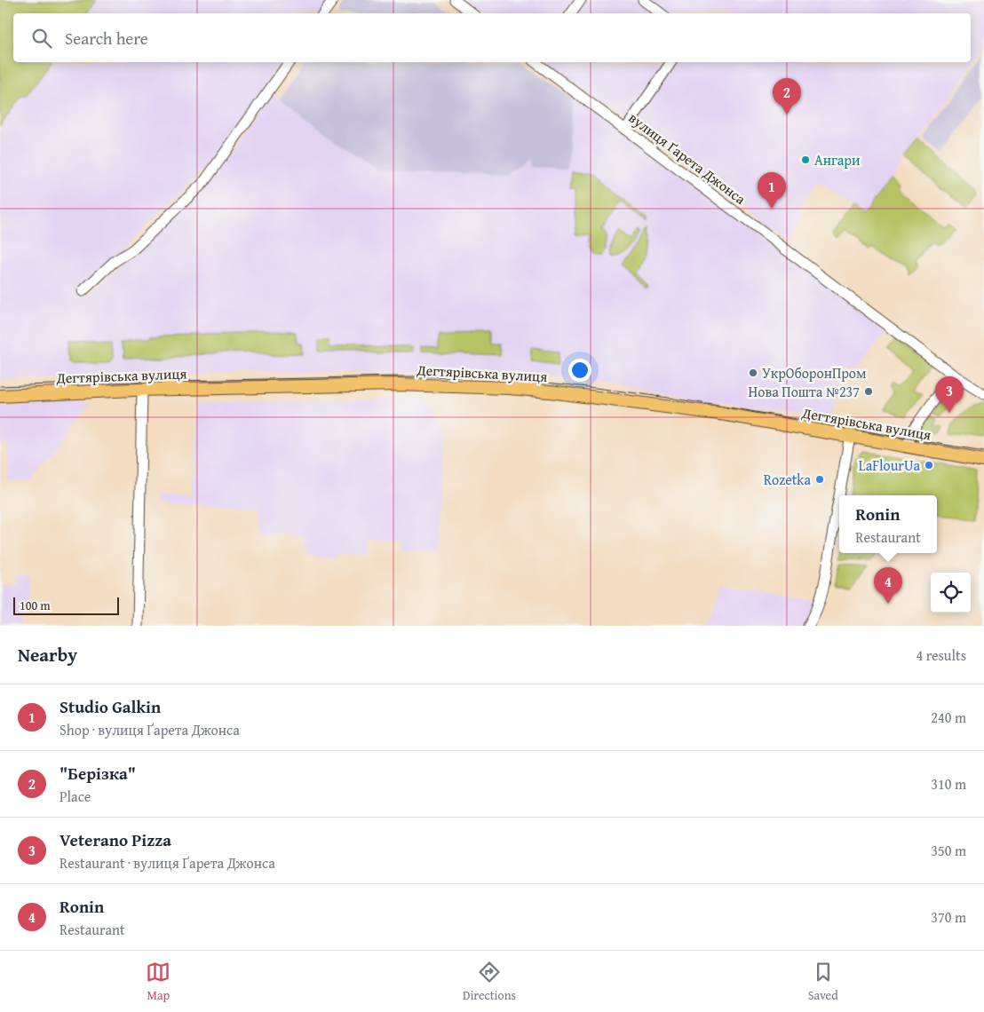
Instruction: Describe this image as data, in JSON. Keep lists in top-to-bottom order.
{
  "streets": {
    "main road": ["Дегтярівська вулиця"],
    "street": ["вулиця Ґарета Джонса"]
  },
  "places": [
    "Ангари",
    "УкрОборонПром",
    "Нова Пошта №237",
    "LaFlourUa",
    "Rozetka"
  ],
  "scale_bar": "100 m",
  "page": {
    "search": "Search here",
    "pins": [
      "2",
      "1",
      "3",
      "4"
    ],
    "popup": ["Ronin", "Restaurant"],
    "scale": "100 m",
    "heading": ["Nearby", "4 results"],
    "list": [
      {
        "mark": "1",
        "name": "Studio Galkin",
        "note": "Shop · вулиця Ґарета Джонса",
        "value": "240 m"
      },
      {
        "mark": "2",
        "name": "\"Берізка\"",
        "note": "Place",
        "value": "310 m"
      },
      {
        "mark": "3",
        "name": "Veterano Pizza",
        "note": "Restaurant · вулиця Ґарета Джонса",
        "value": "350 m"
      },
      {
        "mark": "4",
        "name": "Ronin",
        "note": "Restaurant",
        "value": "370 m"
      }
    ],
    "nav": ["Map", "Directions", "Saved"]
  }
}
